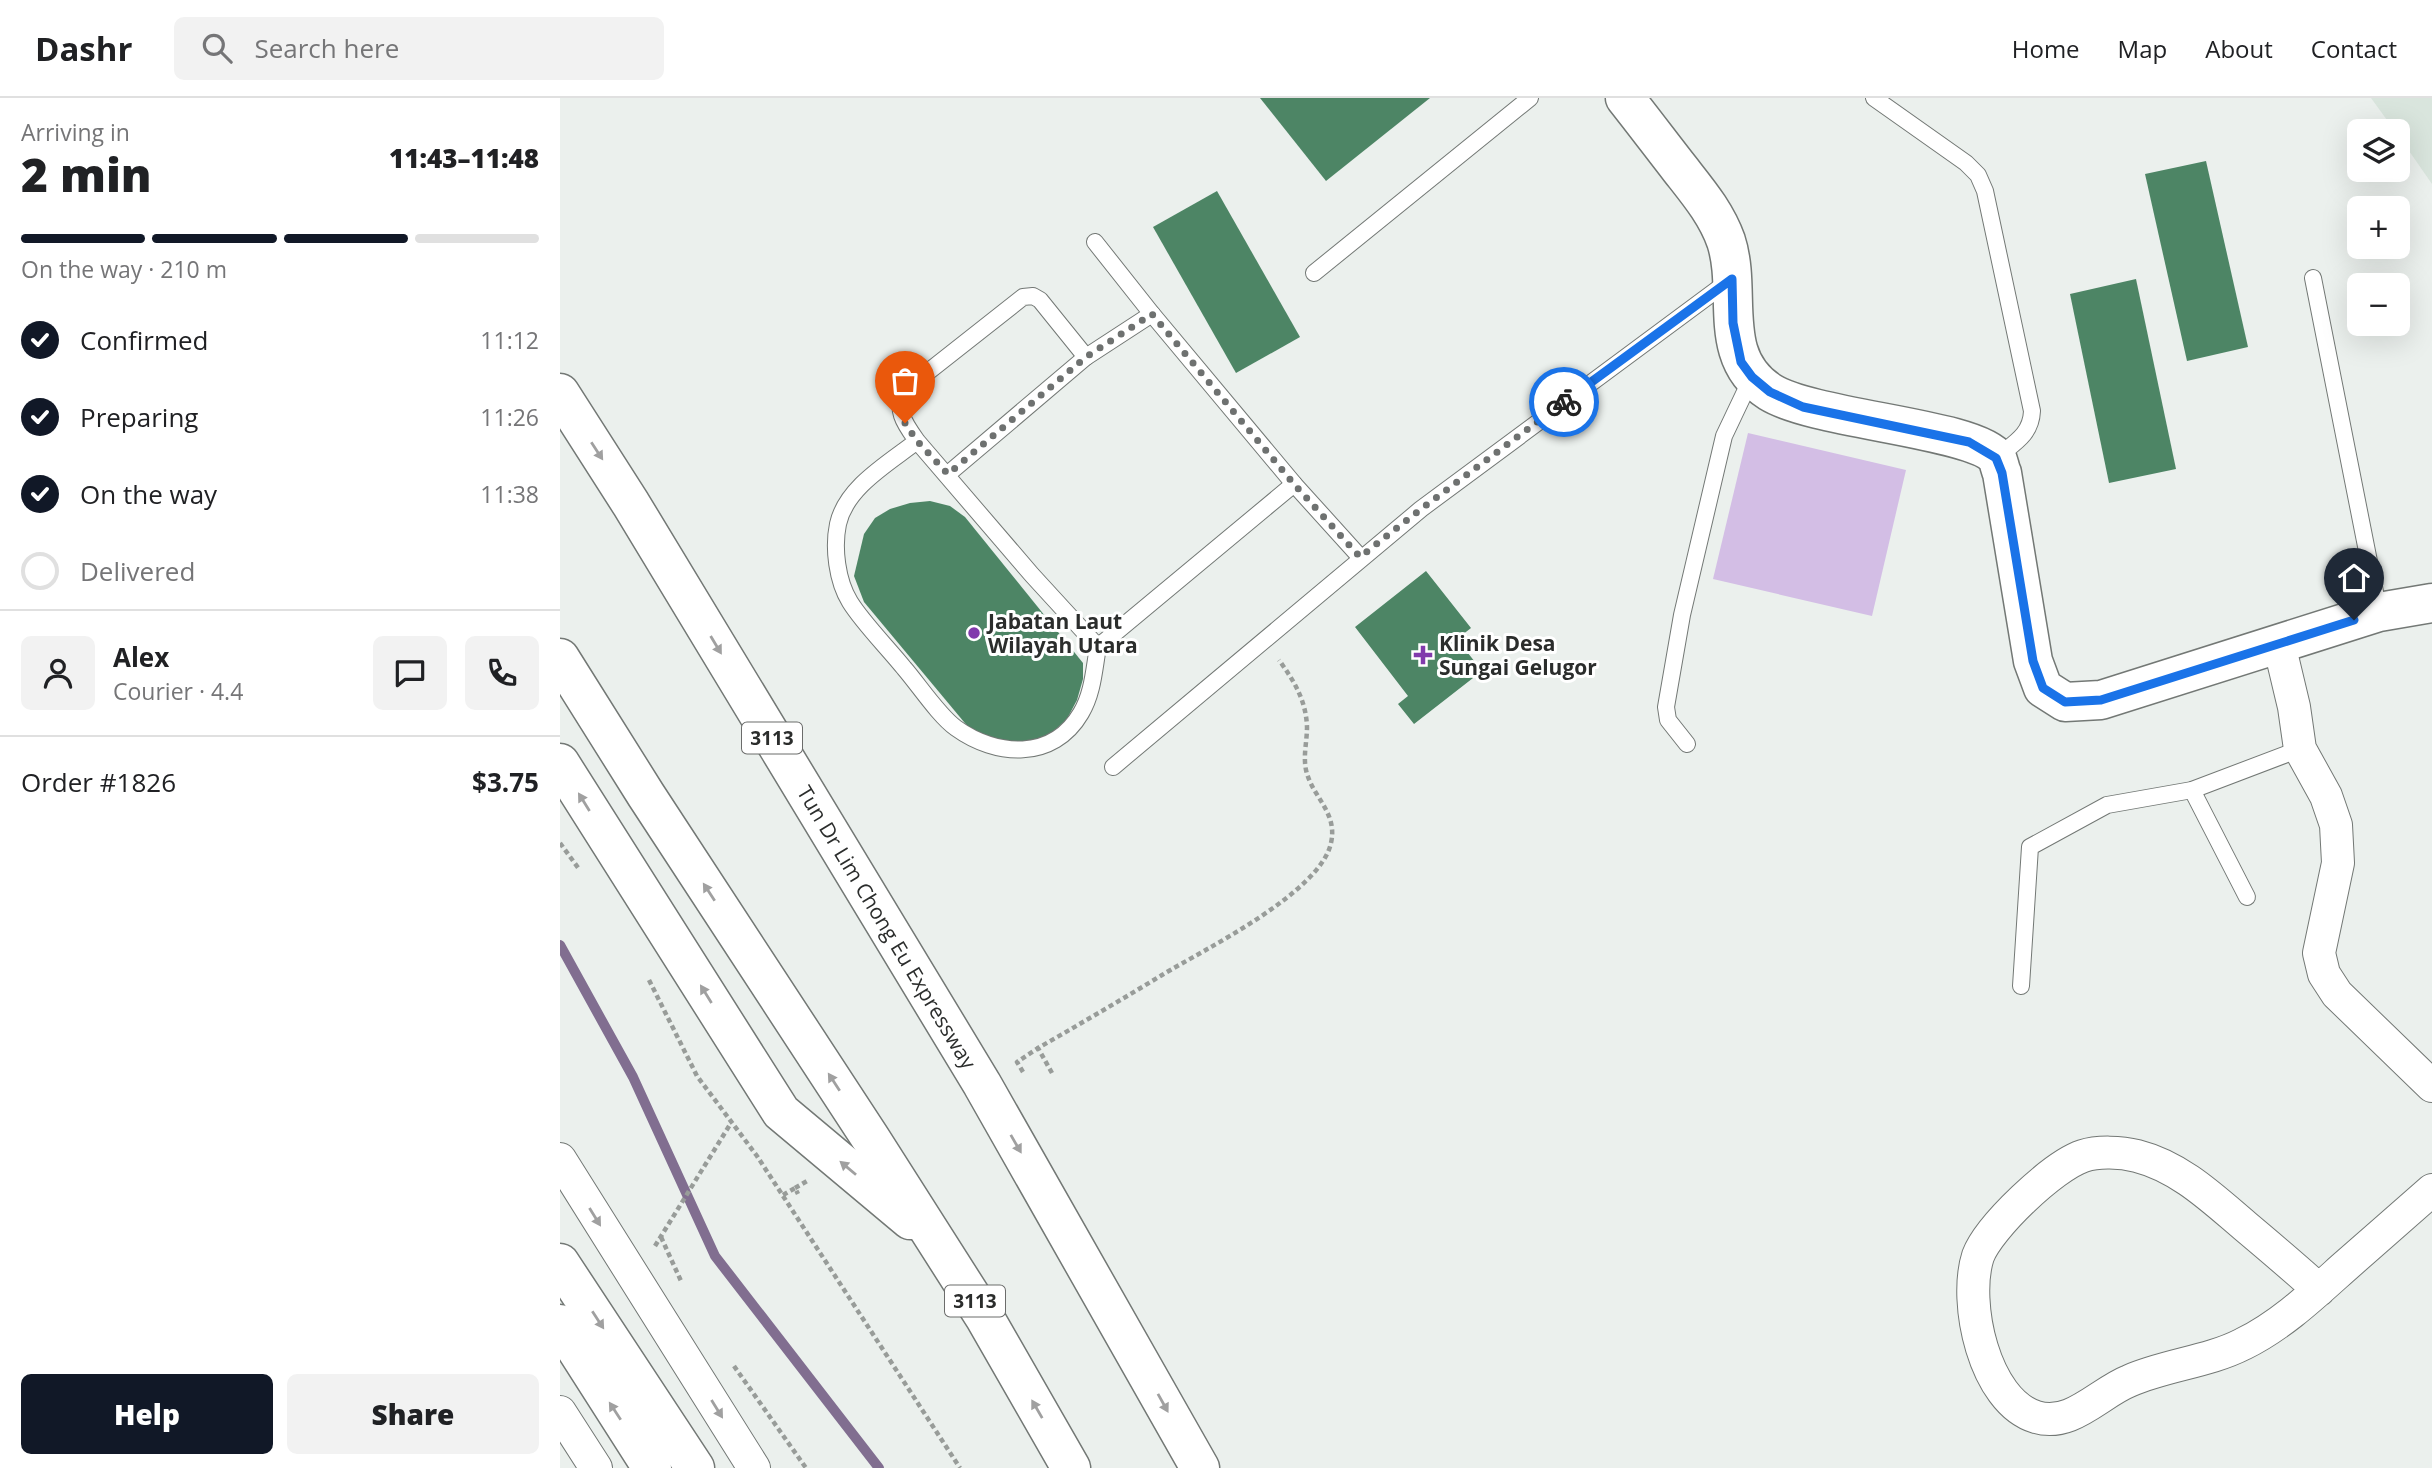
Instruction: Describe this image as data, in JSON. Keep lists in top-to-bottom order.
{
  "streets": {
    "main road": ["3113", "Tun Dr Lim Chong Eu Expressway"]
  },
  "places": {
    "other": ["Jabatan Laut Wilayah Utara"],
    "health": ["Klinik Desa Sungai Gelugor"]
  },
  "page": {
    "header": "Dashr",
    "search": "Search here",
    "nav": [
      "Home",
      "Map",
      "About",
      "Contact"
    ],
    "heading": ["2 min", "Arriving in", "11:43–11:48"],
    "panel": [
      "Alex",
      "Courier · 4.4",
      "Order #1826",
      "$3.75"
    ],
    "map_buttons": ["+", "−"],
    "bar": "On the way · 210 m",
    "list": [
      ["Confirmed", "11:12"],
      ["Preparing", "11:26"],
      ["On the way", "11:38"],
      "Delivered"
    ],
    "buttons": ["Help", "Share"]
  }
}
